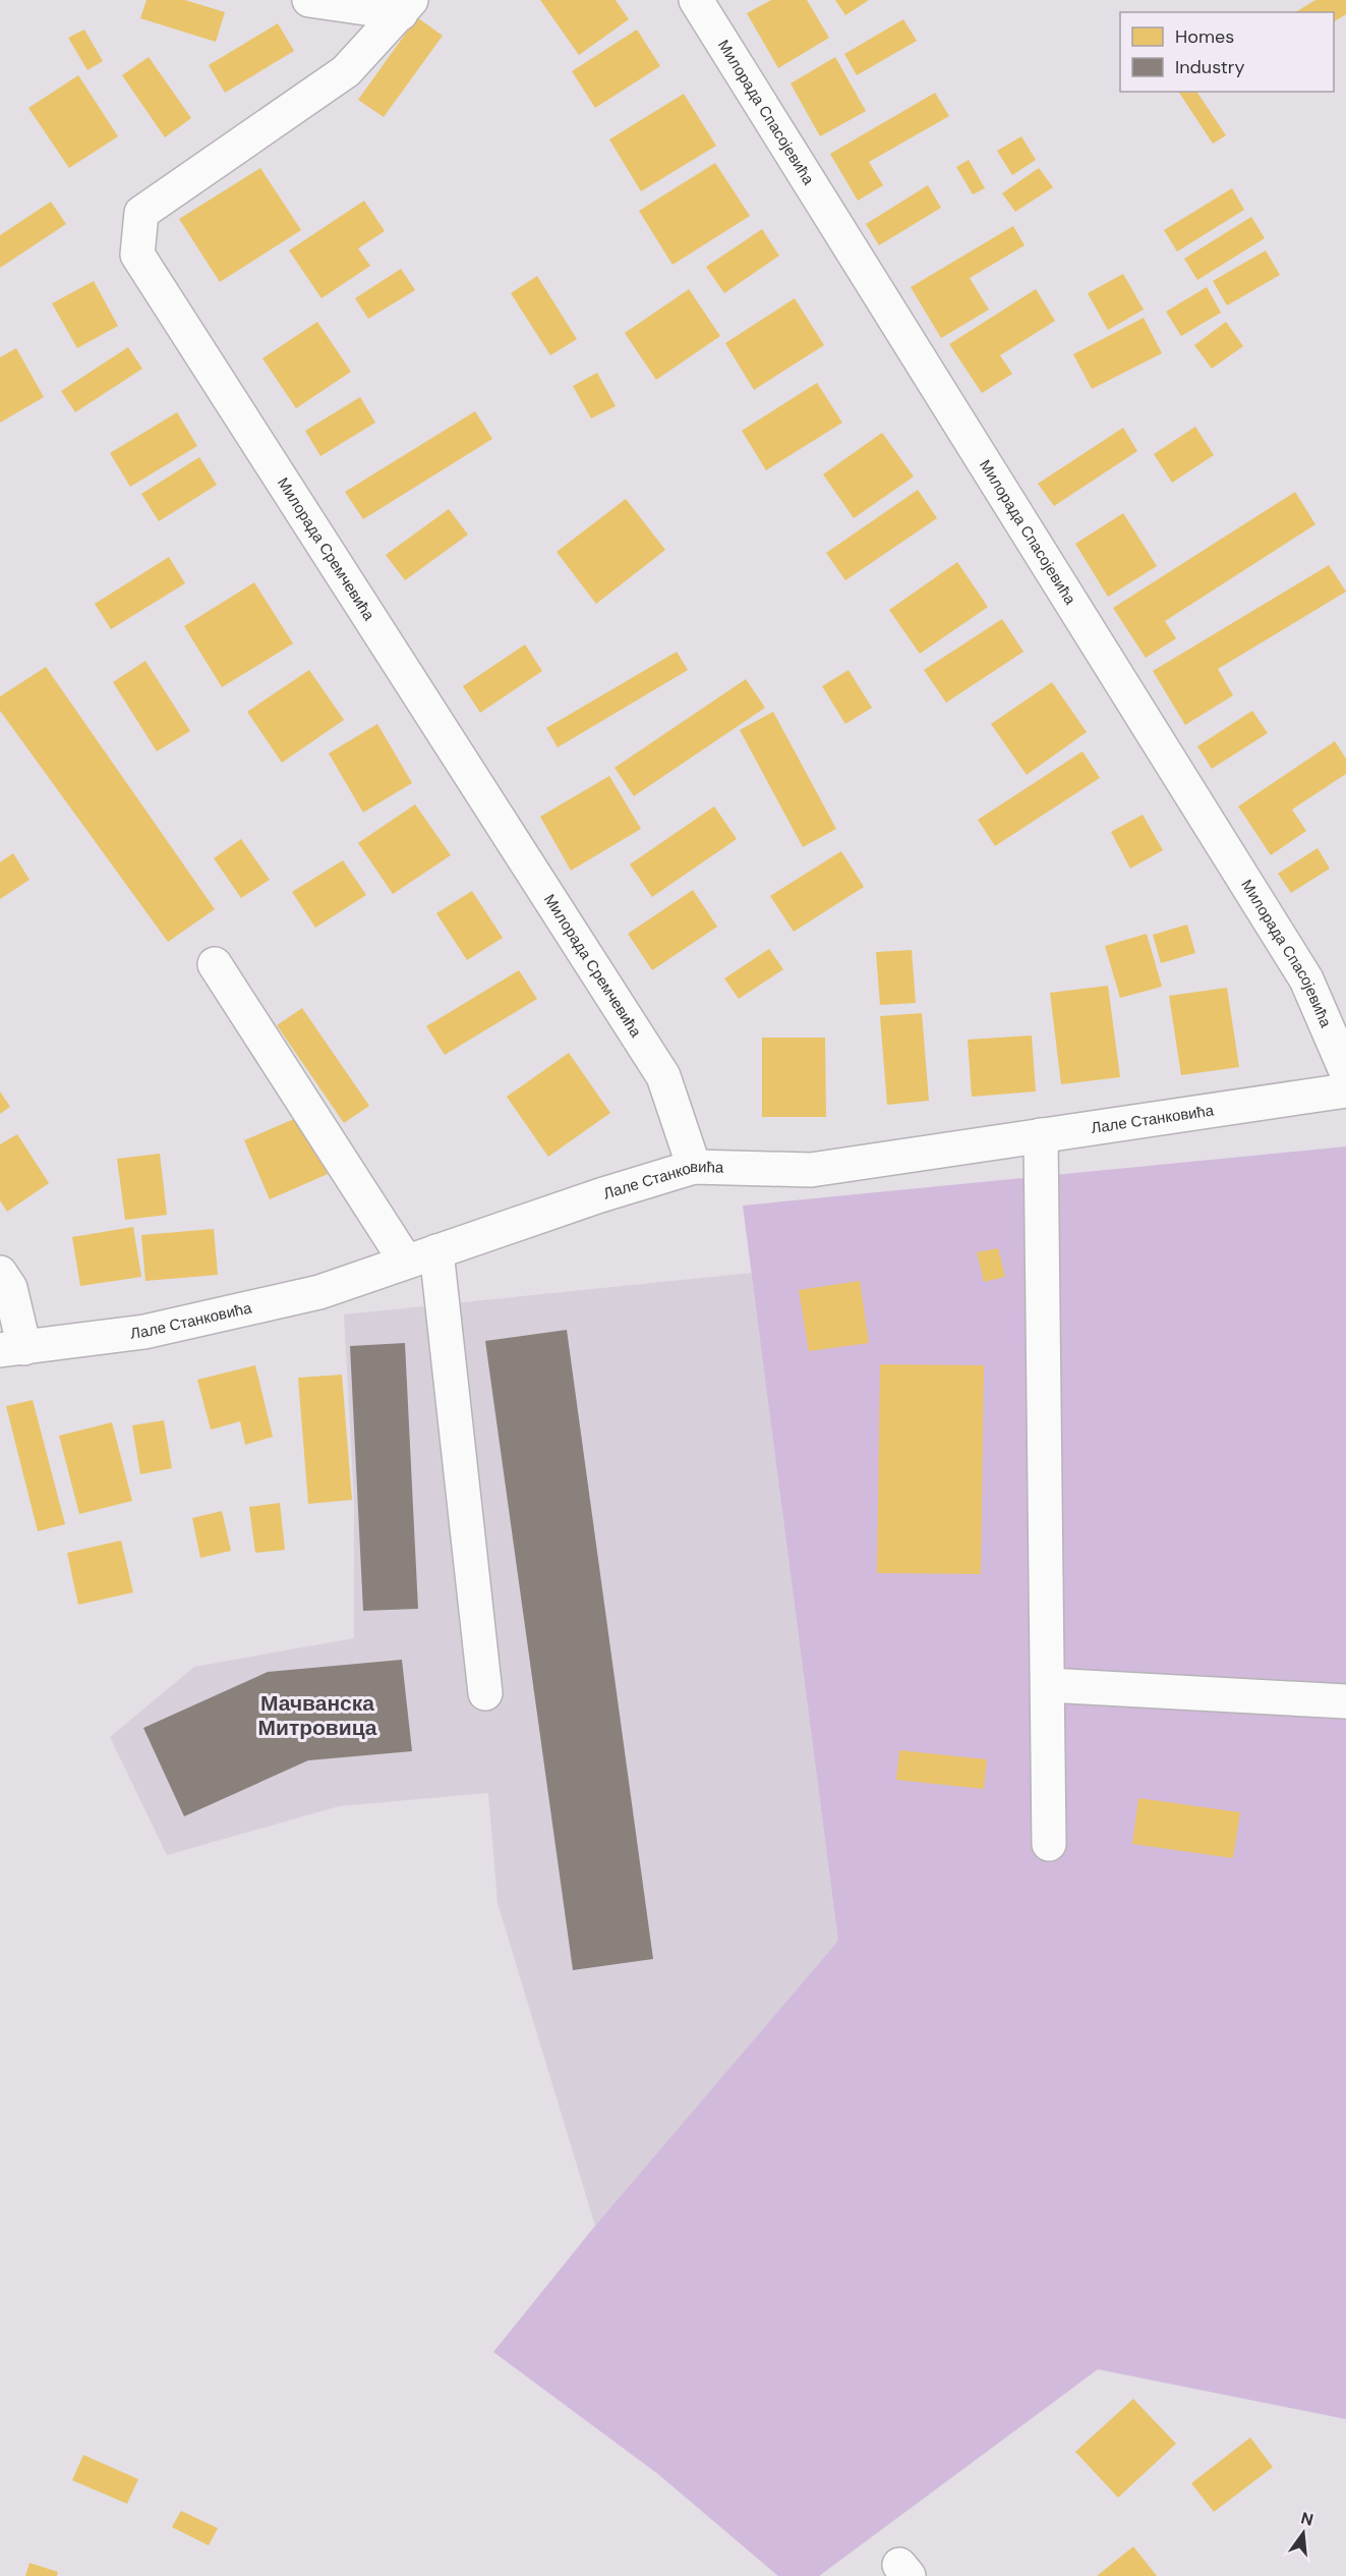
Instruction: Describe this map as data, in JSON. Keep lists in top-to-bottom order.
{
  "streets": {
    "street": ["Милорада Спасојевића", "Милорада Сремчевића", "Лале Станковића"]
  },
  "crossings": [
    ["Милорада Сремчевића", "Лале Станковића"]
  ],
  "districts": ["Мачванска Митровица"],
  "legend": ["Homes", "Industry"],
  "north": "top"
}
